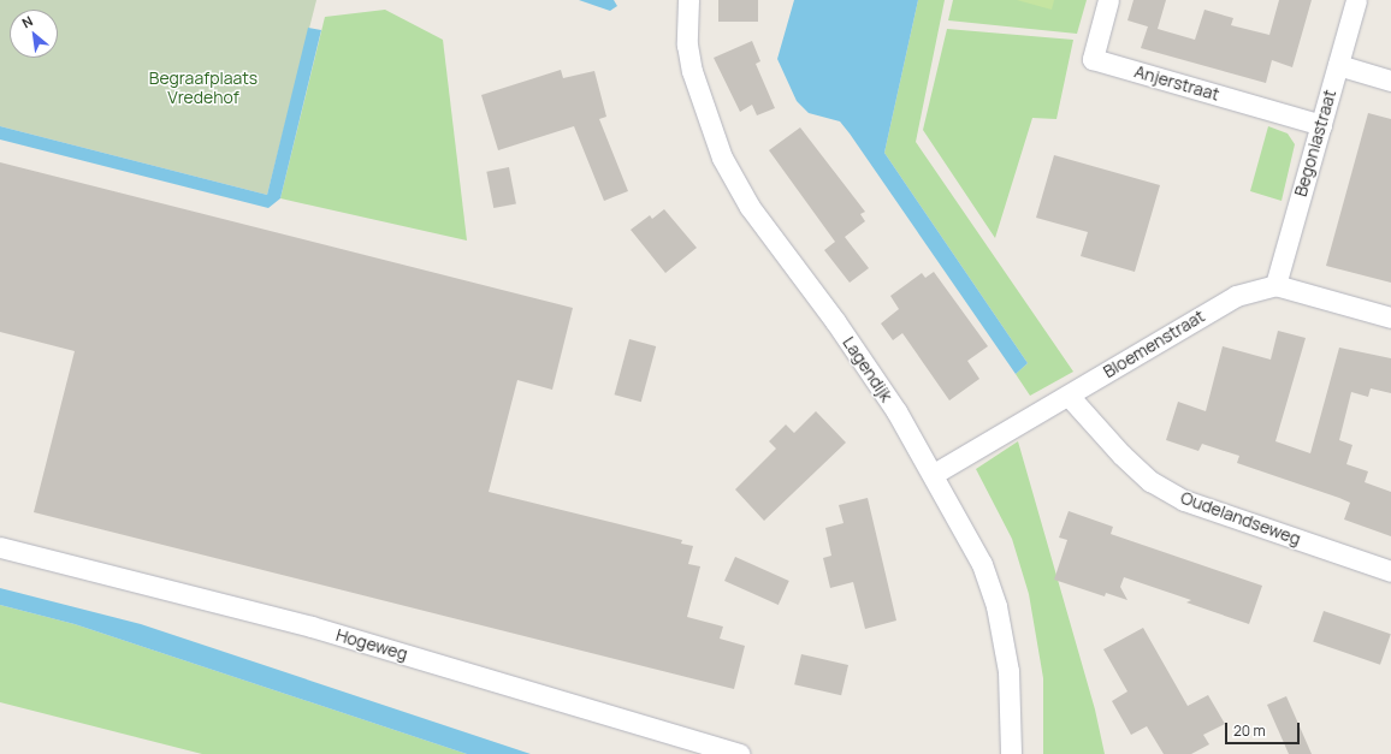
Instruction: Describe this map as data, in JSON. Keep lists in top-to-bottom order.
{
  "streets": {
    "street": [
      "Anjerstraat",
      "Begoniastraat",
      "Bloemenstraat",
      "Lagendijk",
      "Oudelandseweg",
      "Hogeweg"
    ]
  },
  "crossings": [
    ["Anjerstraat", "Begoniastraat"],
    ["Begoniastraat", "Bloemenstraat"],
    ["Bloemenstraat", "Lagendijk"],
    ["Bloemenstraat", "Oudelandseweg"]
  ],
  "parks": ["Begraafplaats Vredehof"],
  "scale_bar": "20 m",
  "north": "top left"
}
